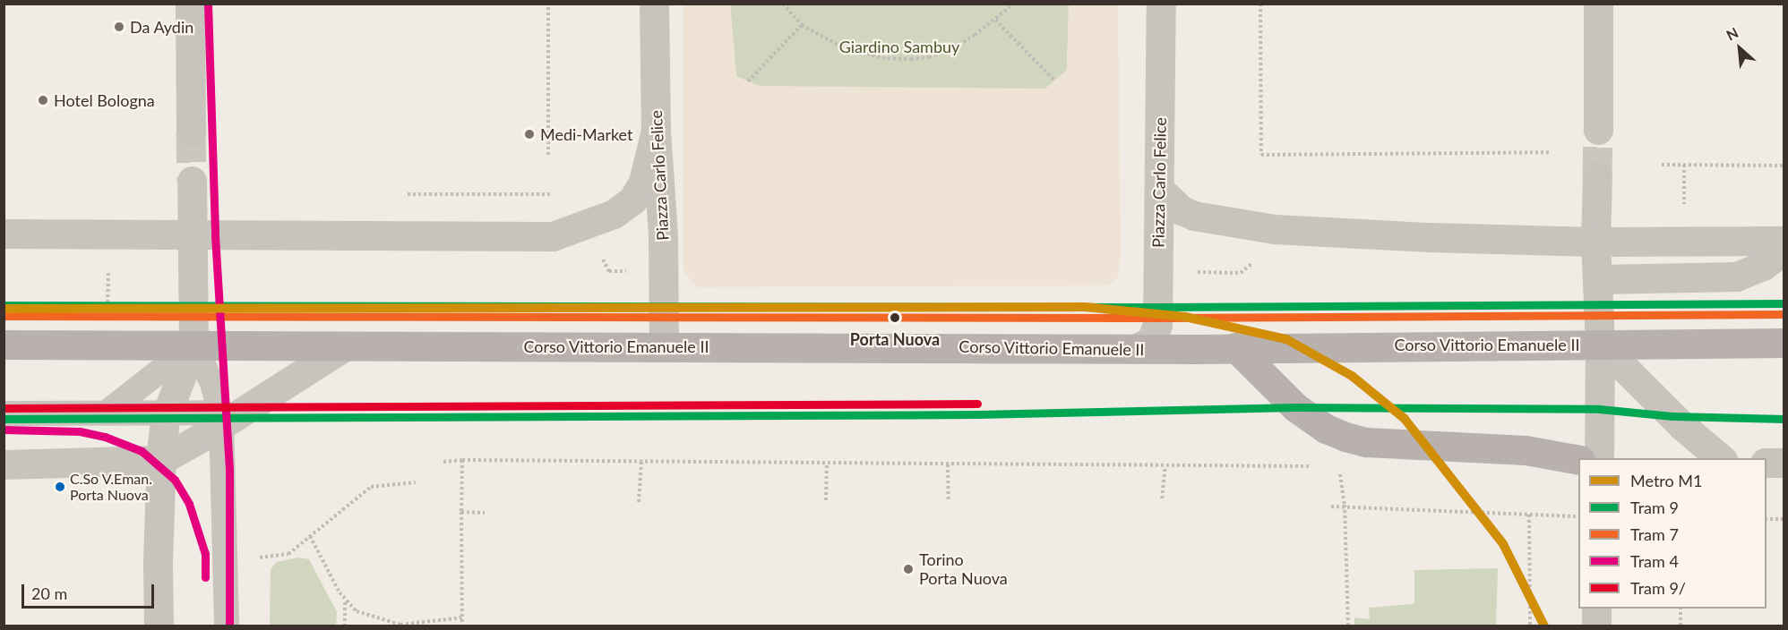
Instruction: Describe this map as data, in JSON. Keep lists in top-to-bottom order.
{
  "streets": {
    "main road": ["Corso Vittorio Emanuele II"],
    "street": ["Piazza Carlo Felice"]
  },
  "crossings": [
    ["Piazza Carlo Felice", "Corso Vittorio Emanuele II"]
  ],
  "parks": ["Giardino Sambuy"],
  "places": [
    "Da Aydin",
    "Hotel Bologna",
    "Medi-Market",
    "Porta Nuova",
    "C.So V.Eman. Porta Nuova",
    "Torino Porta Nuova"
  ],
  "lines": [
    "tram line 4",
    "tram line 9",
    "metro line M1",
    "tram line 7",
    "tram line 9/"
  ],
  "legend": [
    "Metro M1",
    "Tram 9",
    "Tram 7",
    "Tram 4",
    "Tram 9/"
  ],
  "scale_bar": "20 m",
  "north": "top left"
}
